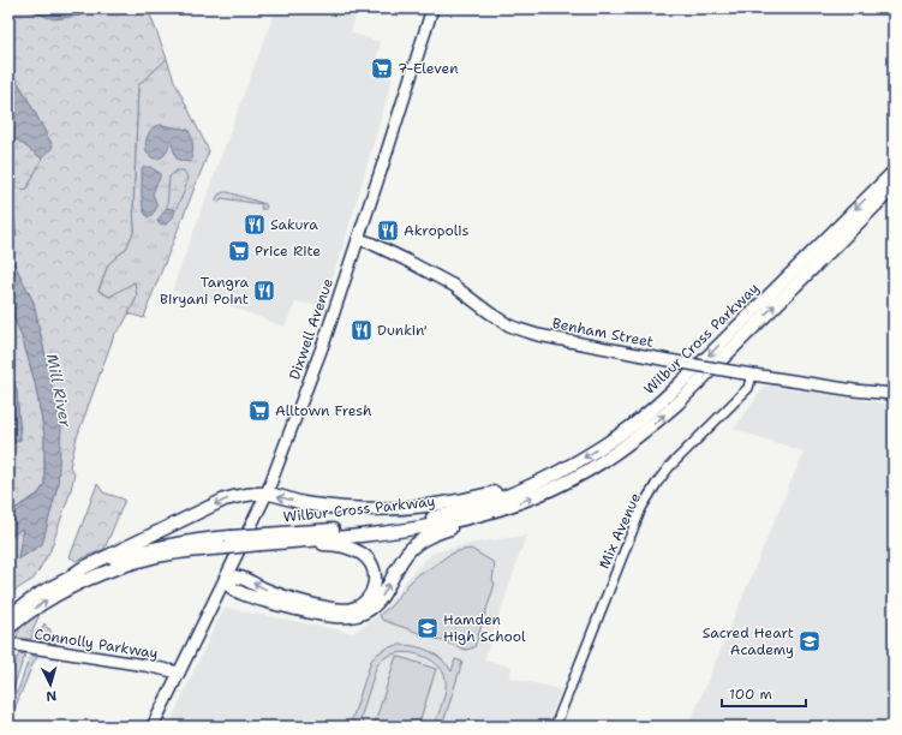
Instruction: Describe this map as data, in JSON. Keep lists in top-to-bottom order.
{
  "streets": {
    "highway": ["Wilbur Cross Parkway"],
    "main road": ["Dixwell Avenue", "Benham Street", "Connolly Parkway"],
    "street": ["Mix Avenue"]
  },
  "crossings": [
    ["Dixwell Avenue", "Benham Street"],
    ["Dixwell Avenue", "Connolly Parkway"],
    ["Benham Street", "Mix Avenue"]
  ],
  "water": ["Mill River"],
  "places": {
    "supermarket": ["7-Eleven", "Price Rite", "Alltown Fresh"],
    "restaurant": [
      "Sakura",
      "Akropolis",
      "Tangra Biryani Point",
      "Dunkin'"
    ],
    "school or university": ["Hamden High School", "Sacred Heart Academy"]
  },
  "scale_bar": "100 m",
  "north": "bottom"
}
